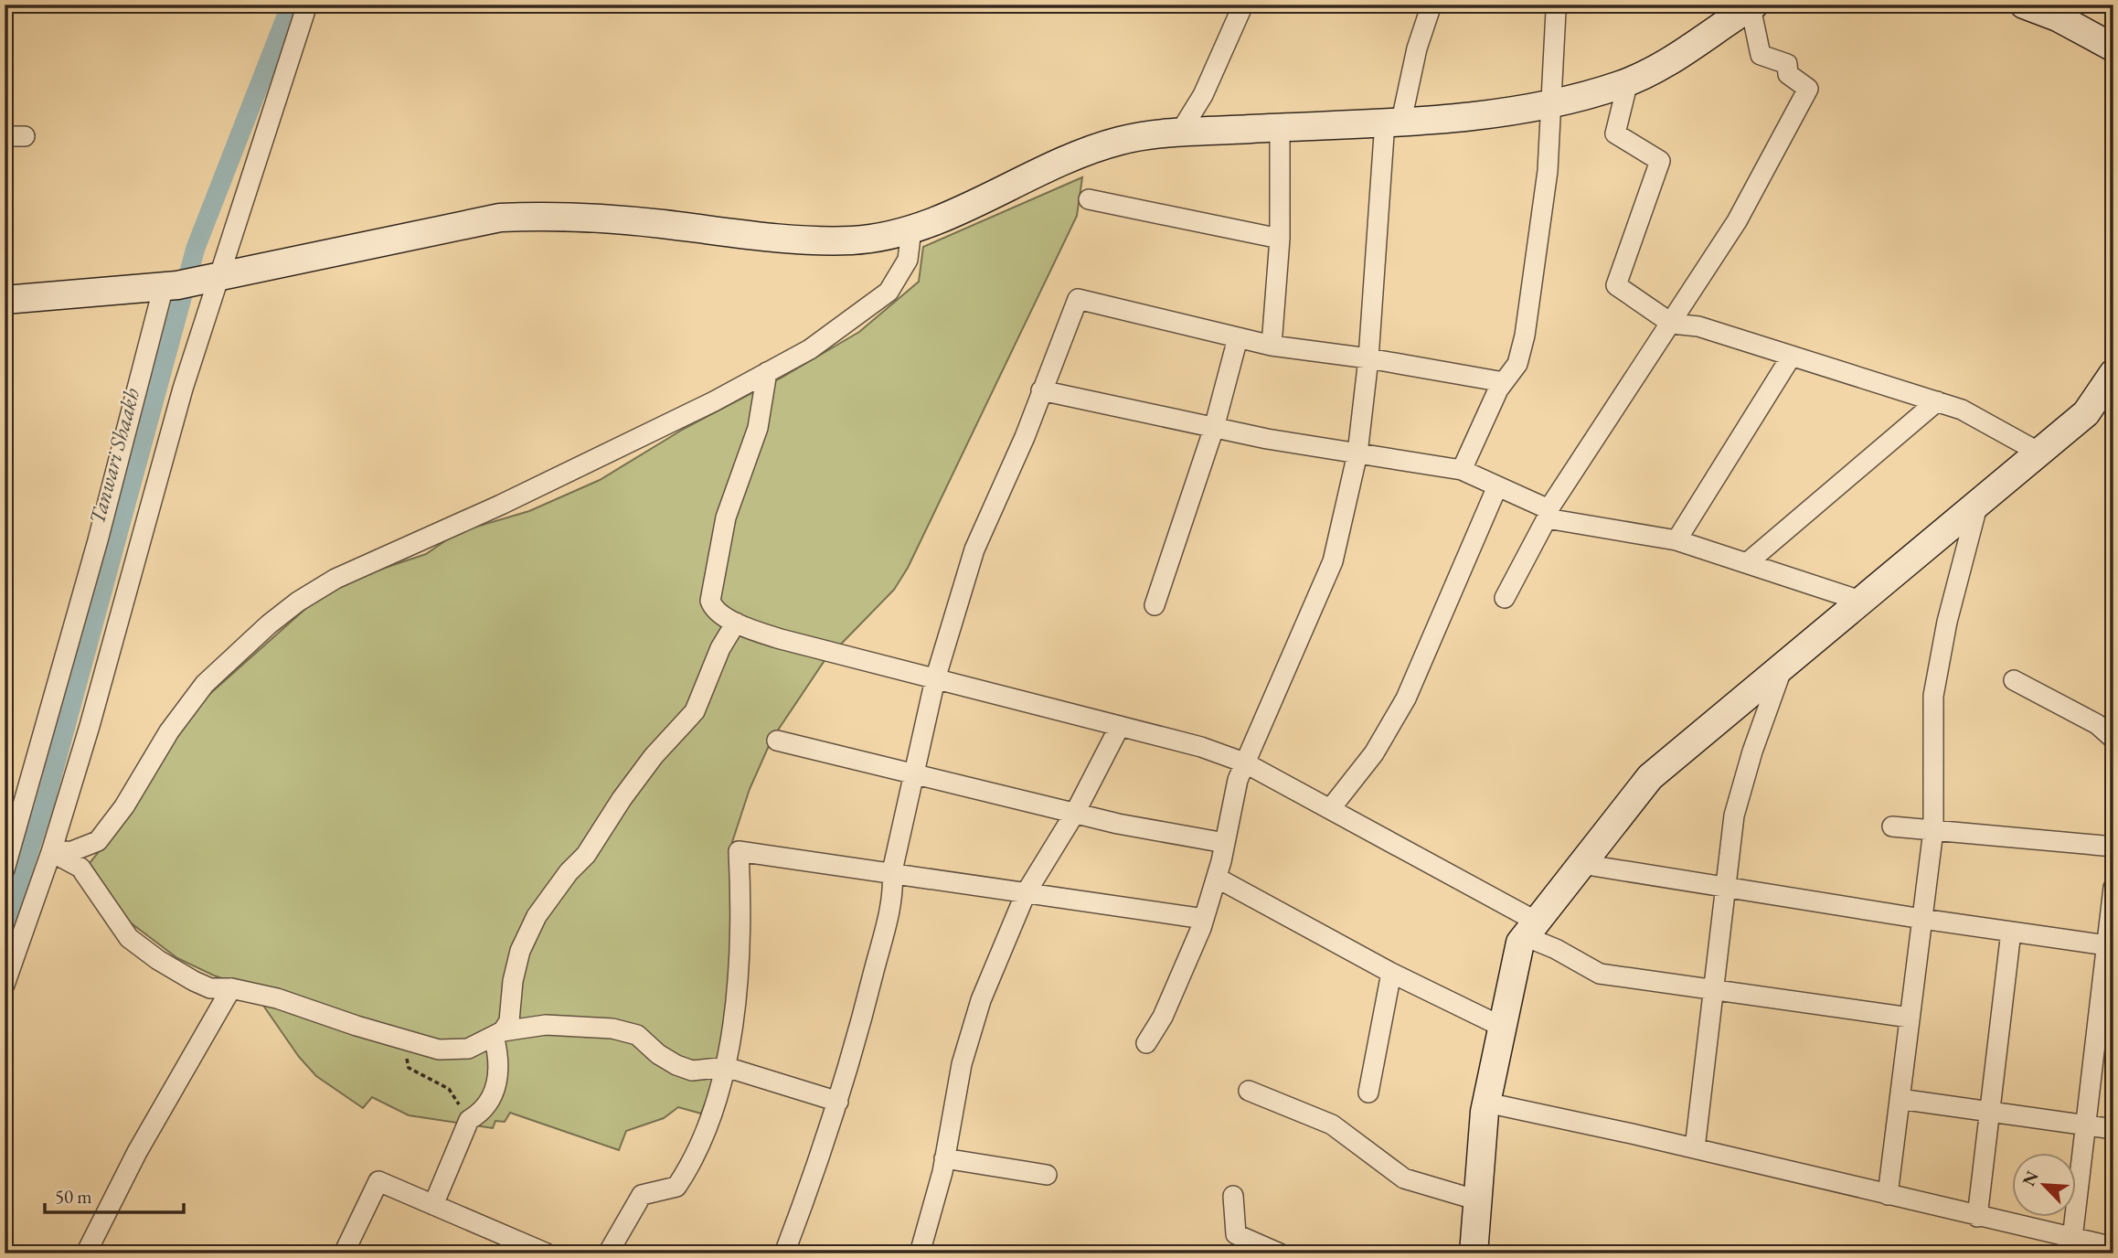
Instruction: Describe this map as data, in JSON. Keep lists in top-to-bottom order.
{
  "water": ["Tanwari Shaakh"],
  "scale_bar": "50 m",
  "north": "top left"
}
